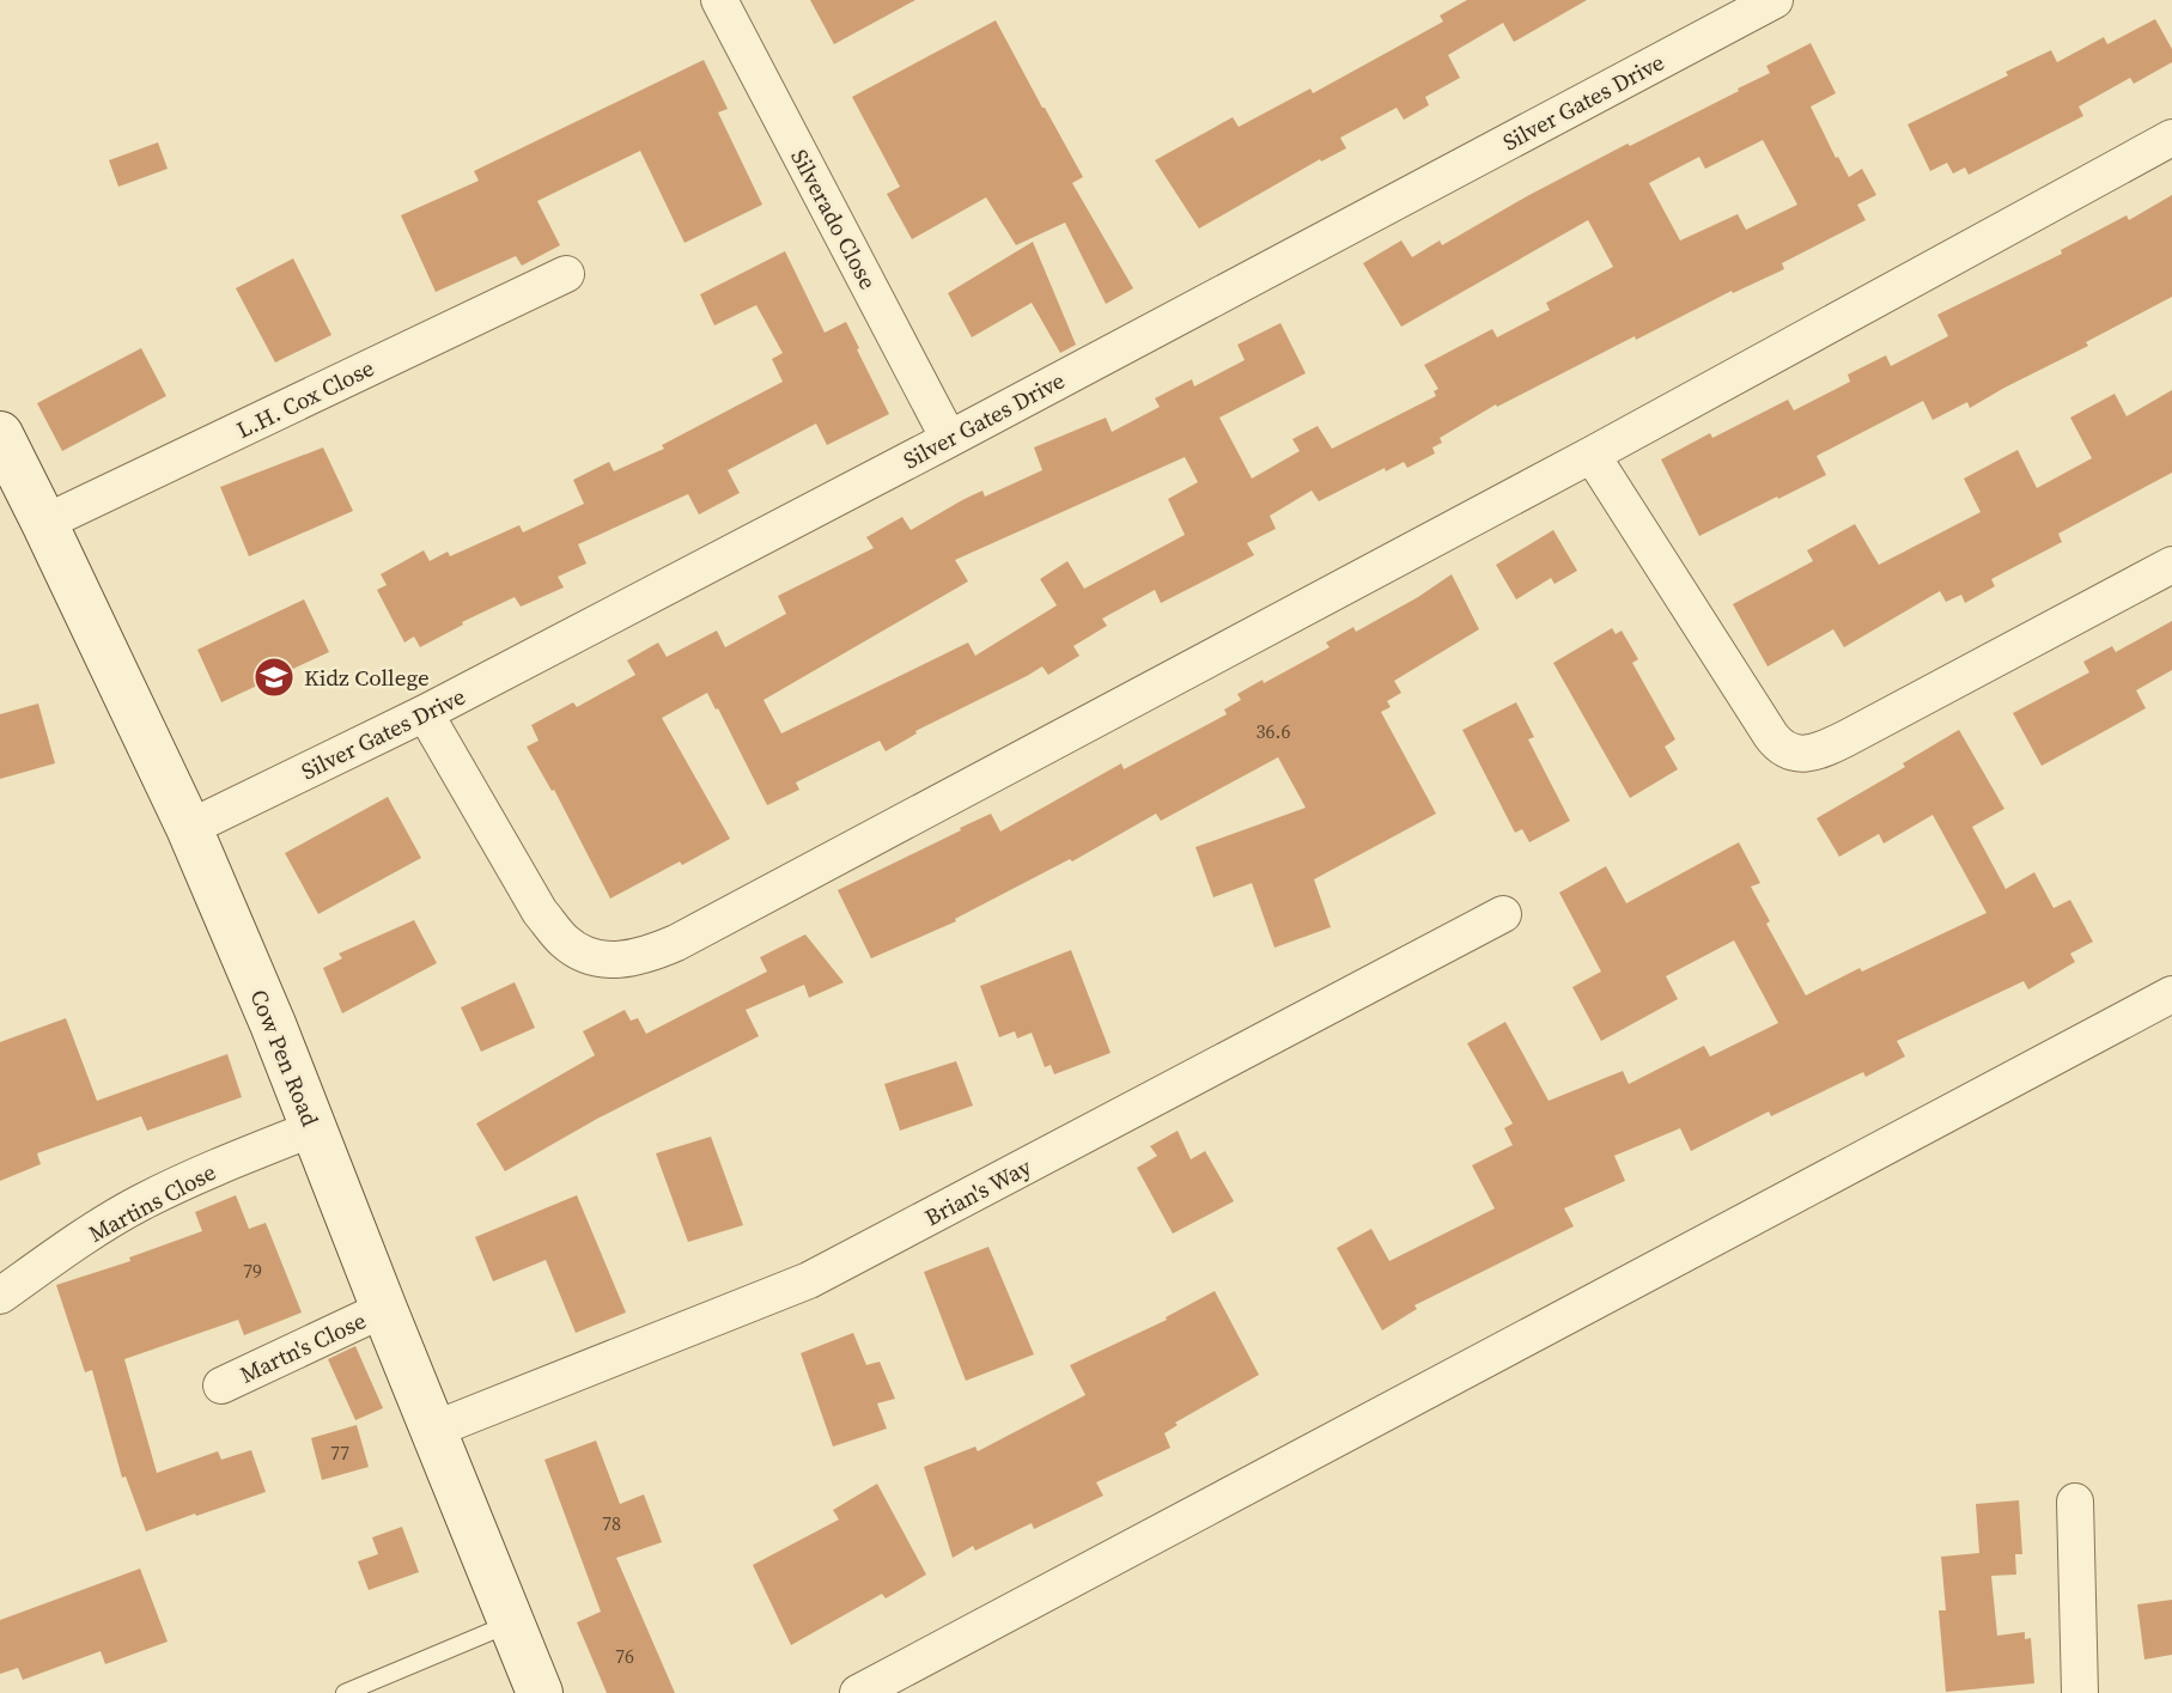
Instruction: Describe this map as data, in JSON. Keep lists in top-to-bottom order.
{
  "streets": {
    "main road": ["Cow Pen Road"],
    "street": [
      "Silver Gates Drive",
      "Silverado Close",
      "L.H. Cox Close",
      "Brian's Way",
      "Martins Close",
      "Martn's Close"
    ]
  },
  "crossings": [
    ["Silver Gates Drive", "Silverado Close"],
    ["Silver Gates Drive", "Cow Pen Road"],
    ["L.H. Cox Close", "Cow Pen Road"],
    ["Cow Pen Road", "Brian's Way"],
    ["Cow Pen Road", "Martins Close"],
    ["Cow Pen Road", "Martn's Close"]
  ],
  "places": {
    "school or university": ["Kidz College"]
  },
  "house_numbers": [
    "36.6",
    "79",
    "77",
    "78",
    "76"
  ]
}
